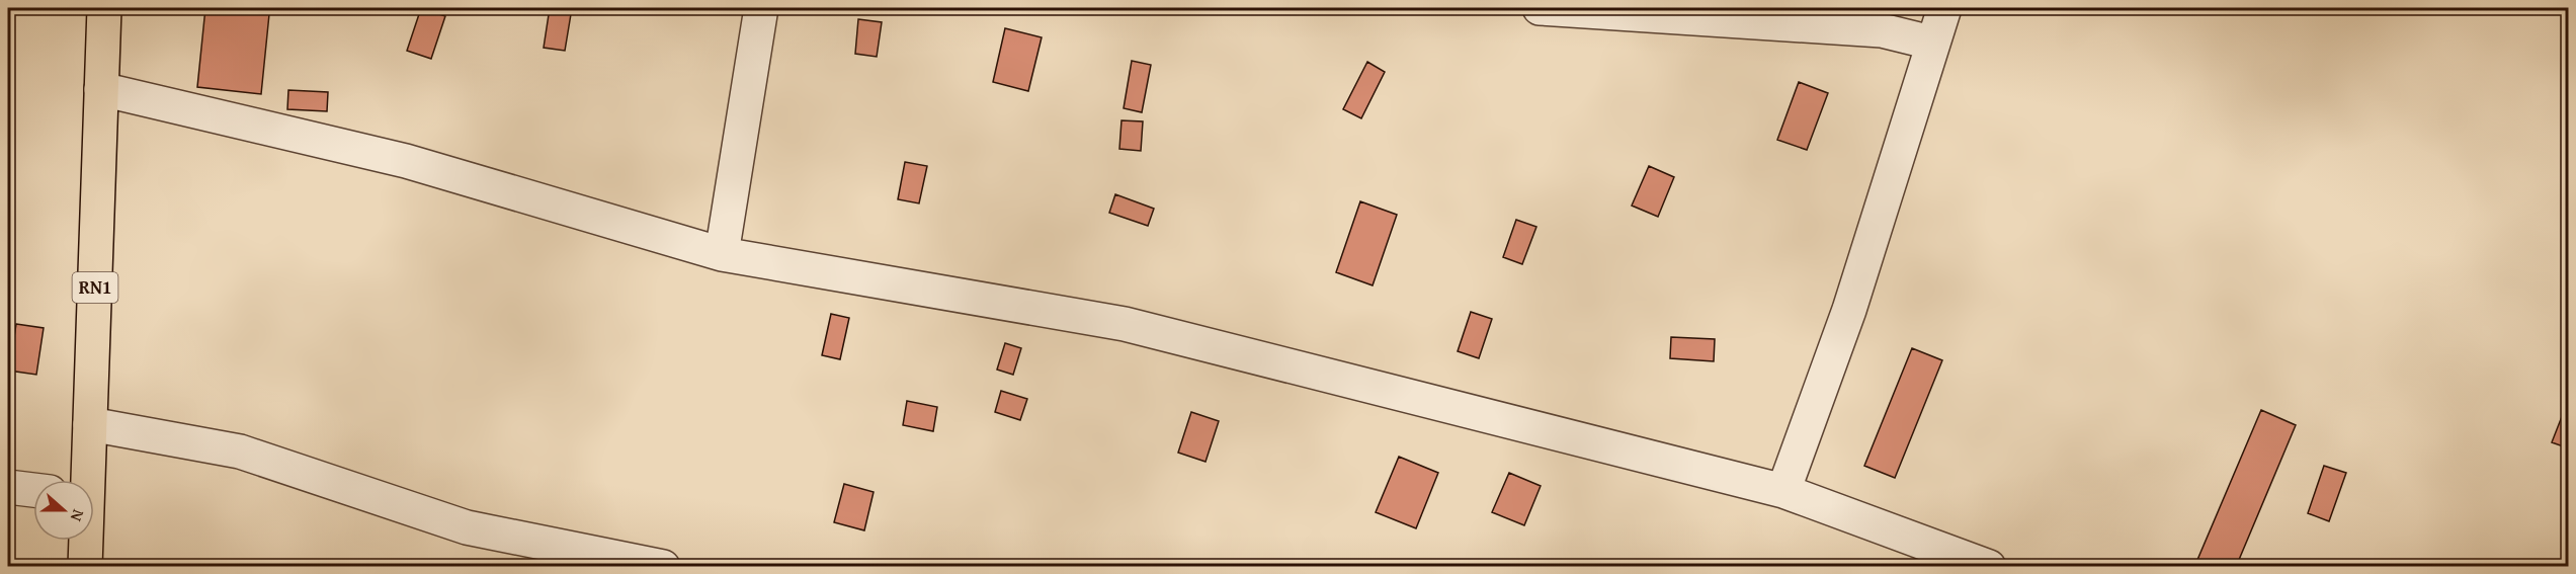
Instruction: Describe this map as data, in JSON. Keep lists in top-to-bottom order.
{
  "streets": {
    "highway": ["RN1"]
  },
  "north": "right"
}
